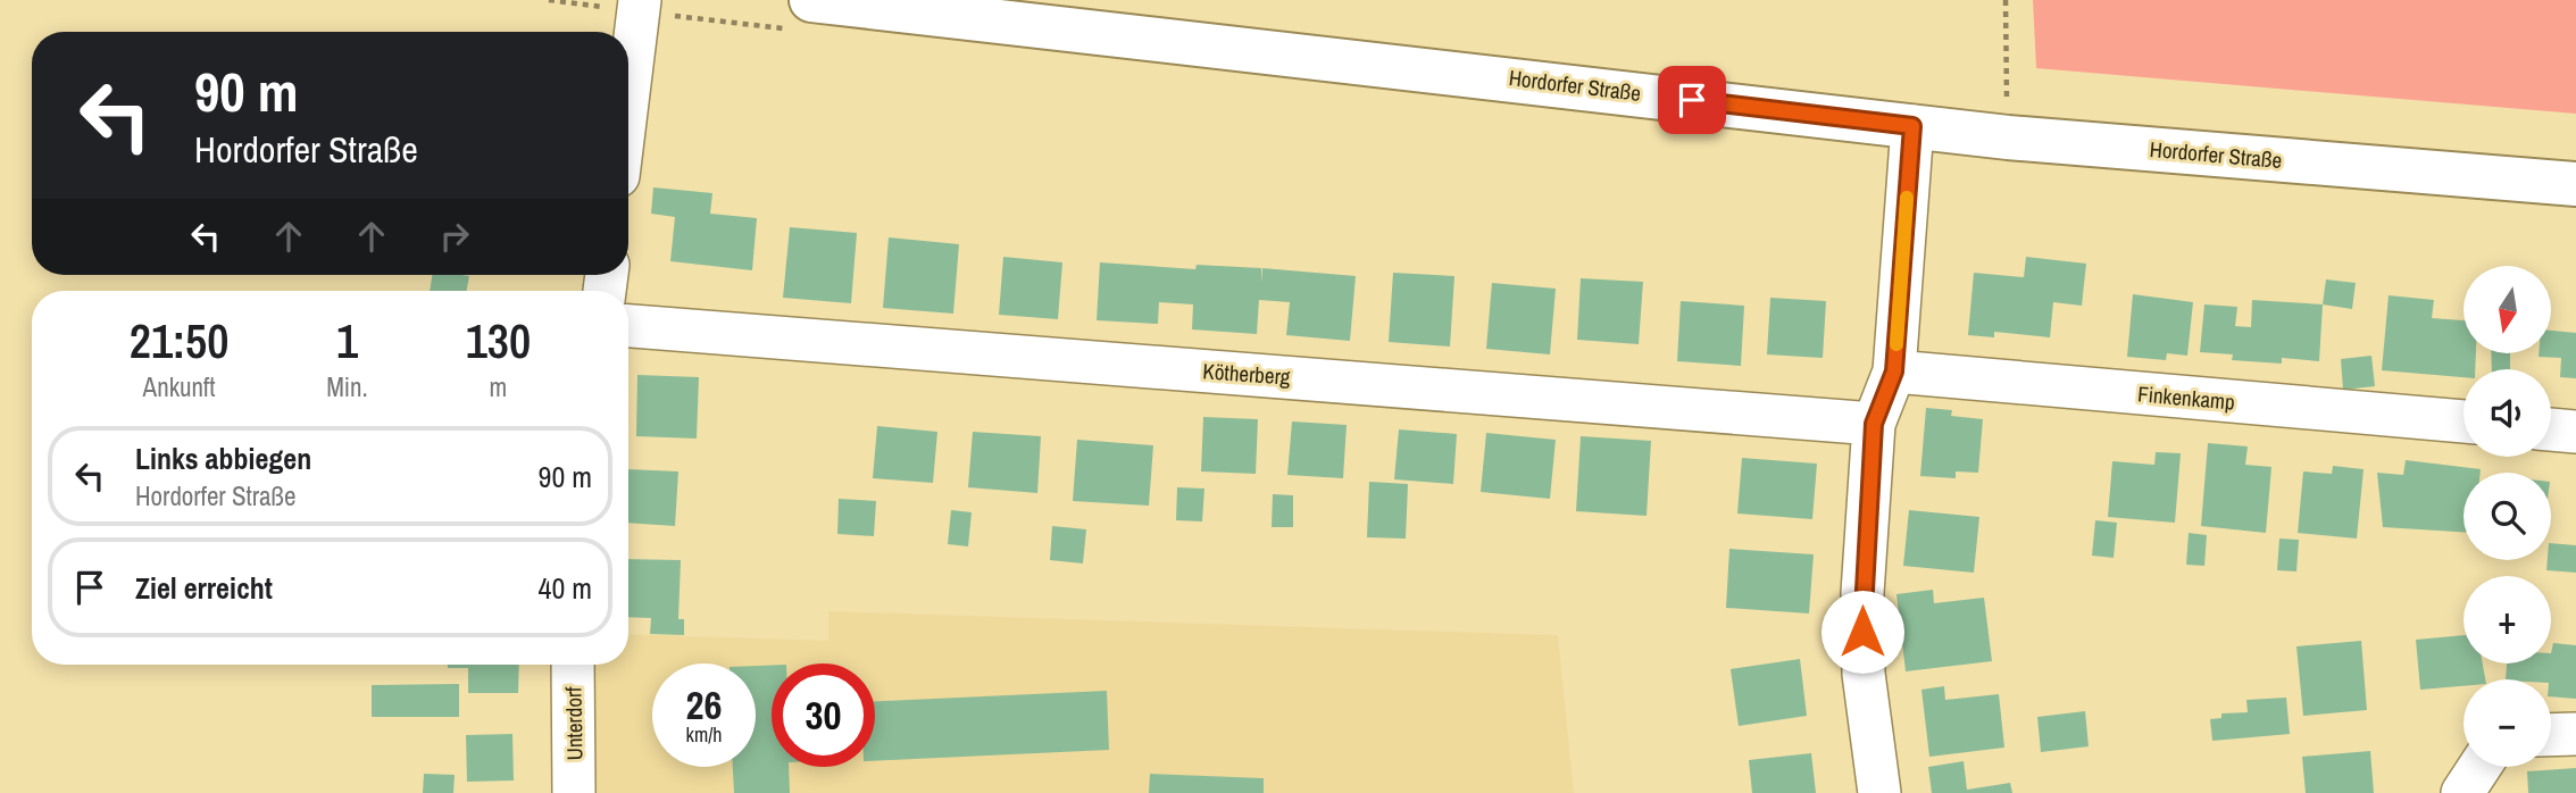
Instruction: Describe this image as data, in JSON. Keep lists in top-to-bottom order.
{
  "streets": {
    "main road": ["Hordorfer Straße"],
    "street": ["Kötherberg", "Finkenkamp", "Unterdorf"]
  },
  "north": "bottom",
  "page": {
    "turn": ["90 m", "Hordorfer Straße"],
    "map_buttons": ["+", "−"],
    "eta": [
      "21:50",
      "Ankunft",
      "1",
      "Min.",
      "130",
      "m"
    ],
    "list": [
      {
        "name": "Links abbiegen",
        "note": "Hordorfer Straße",
        "value": "90 m"
      },
      {
        "name": "Ziel erreicht",
        "value": "40 m"
      }
    ],
    "speed": "26 km/h",
    "limit": "30"
  }
}
